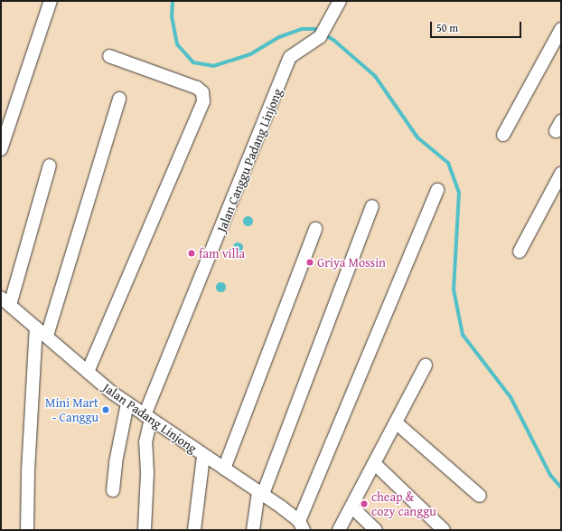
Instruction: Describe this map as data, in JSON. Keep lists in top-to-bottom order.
{
  "streets": {
    "street": ["Jalan Canggu Padang Linjong", "Jalan Padang Linjong"]
  },
  "crossings": [
    ["Jalan Canggu Padang Linjong", "Jalan Padang Linjong"]
  ],
  "places": [
    "fam villa",
    "Griya Mossin",
    "Mini Mart - Canggu",
    "cheap & cozy canggu"
  ],
  "scale_bar": "50 m"
}
